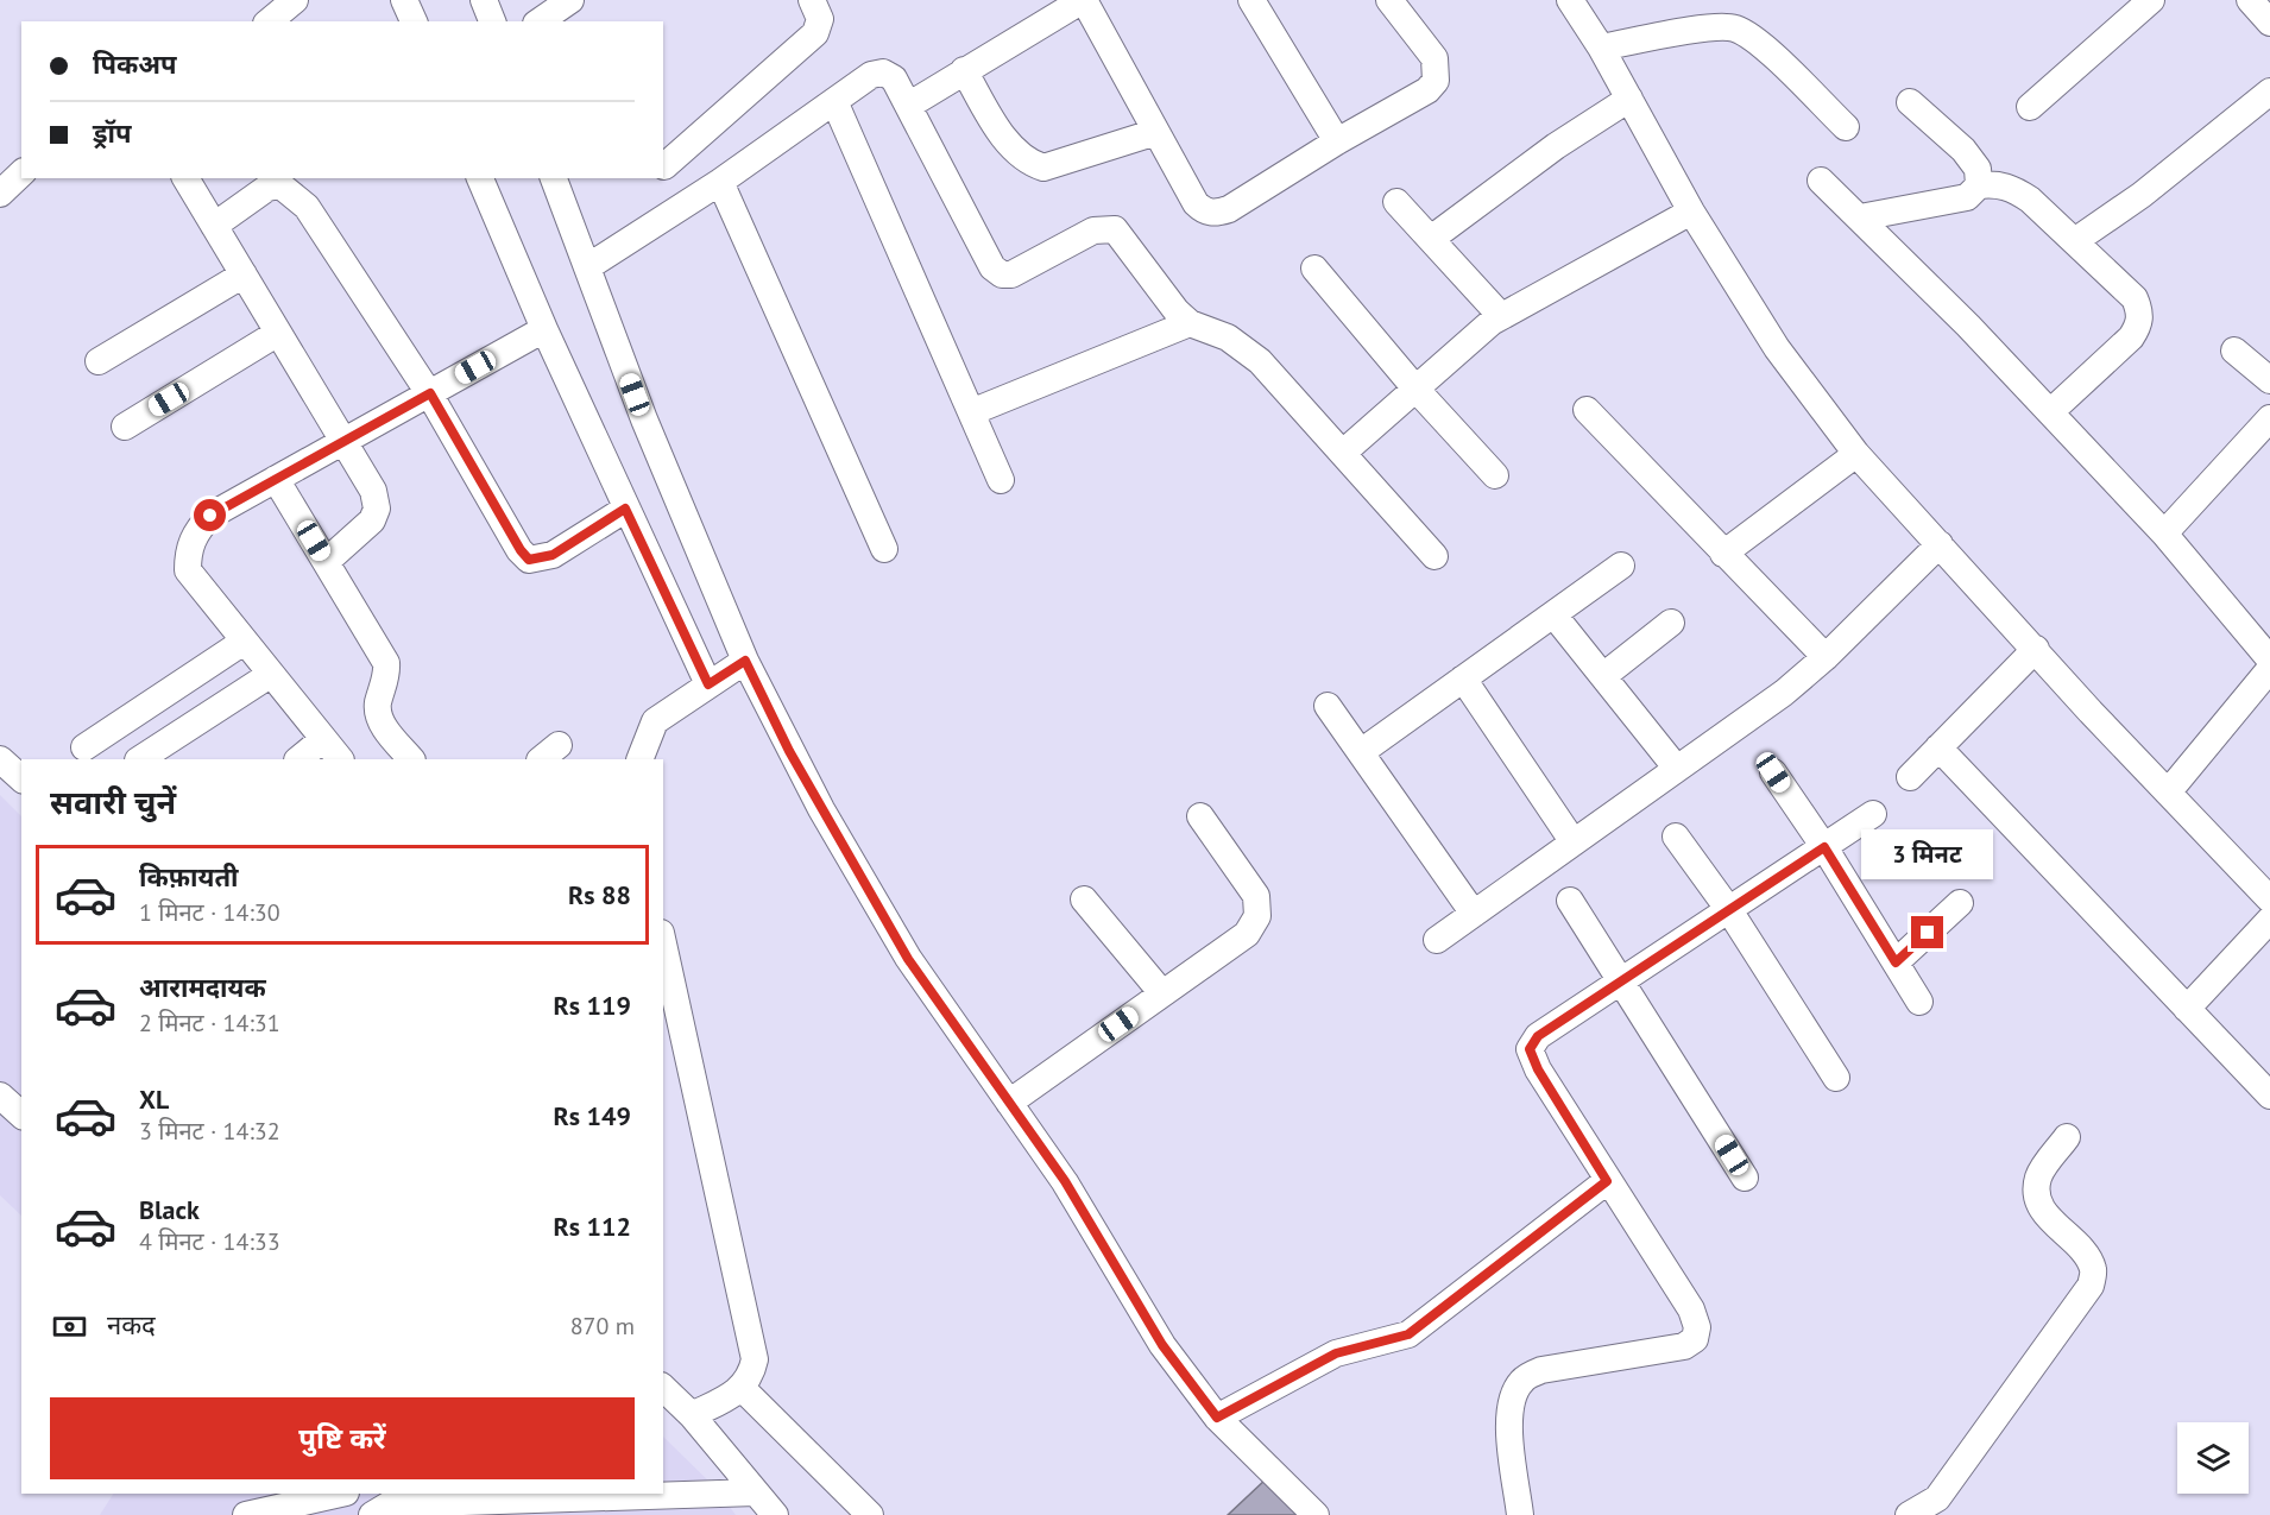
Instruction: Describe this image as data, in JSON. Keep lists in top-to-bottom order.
{
  "page": {
    "banner": ["पिकअप", "ड्रॉप"],
    "heading": "सवारी चुनें",
    "bubble": "3 मिनट",
    "list": [
      {
        "name": "किफ़ायती",
        "note": "1 मिनट · 14:30",
        "value": "Rs 88"
      },
      {
        "name": "आरामदायक",
        "note": "2 मिनट · 14:31",
        "value": "Rs 119"
      },
      {
        "name": "XL",
        "note": "3 मिनट · 14:32",
        "value": "Rs 149"
      },
      {
        "name": "Black",
        "note": "4 मिनट · 14:33",
        "value": "Rs 112"
      }
    ],
    "pay": ["नकद", "870 m"],
    "buttons": "पुष्टि करें"
  }
}
